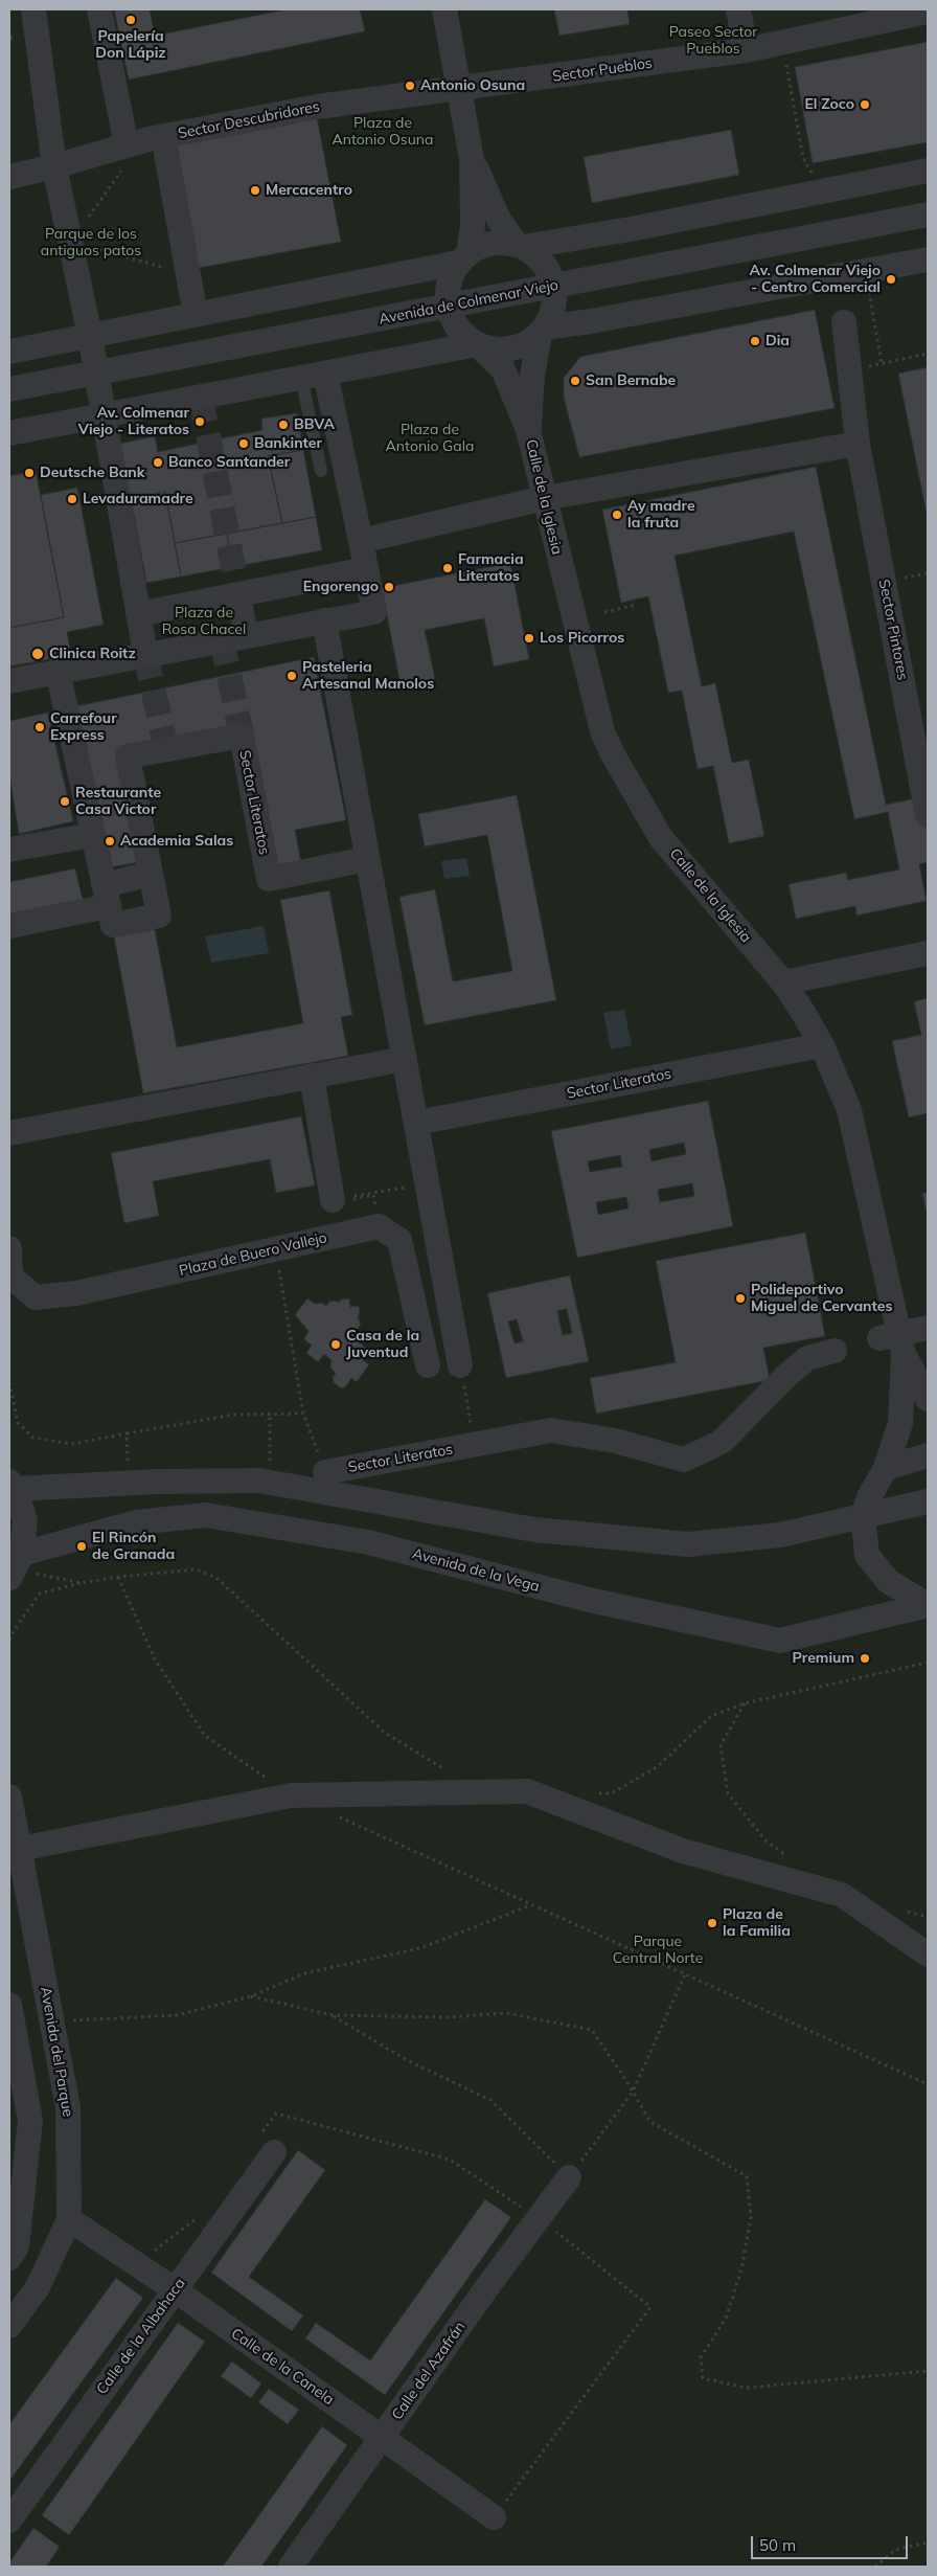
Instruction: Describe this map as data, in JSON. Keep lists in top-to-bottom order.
{
  "streets": {
    "street": [
      "Sector Pueblos",
      "Sector Descubridores",
      "Avenida de Colmenar Viejo",
      "Calle de la Iglesia",
      "Sector Pintores",
      "Sector Literatos",
      "Plaza de Buero Vallejo",
      "Avenida de la Vega",
      "Avenida del Parque",
      "Calle de la Albahaca",
      "Calle de la Canela",
      "Calle del Azafrán"
    ]
  },
  "crossings": [
    ["Sector Pueblos", "Sector Descubridores"],
    ["Avenida de Colmenar Viejo", "Calle de la Iglesia"],
    ["Calle de la Iglesia", "Sector Literatos"],
    ["Avenida del Parque", "Calle de la Canela"],
    ["Calle de la Albahaca", "Calle de la Canela"],
    ["Calle de la Canela", "Calle del Azafrán"]
  ],
  "parks": [
    "Paseo Sector Pueblos",
    "Plaza de Antonio Osuna",
    "Parque de los antiguos patos",
    "Plaza de Antonio Gala",
    "Plaza de Rosa Chacel",
    "Parque Central Norte"
  ],
  "places": [
    "Papelería Don Lápiz",
    "Antonio Osuna",
    "El Zoco",
    "Mercacentro",
    "Av. Colmenar Viejo - Centro Comercial",
    "Dia",
    "San Bernabe",
    "Av. Colmenar Viejo - Literatos",
    "BBVA",
    "Bankinter",
    "Banco Santander",
    "Deutsche Bank",
    "Levaduramadre",
    "Ay madre la fruta",
    "Farmacia Literatos",
    "Engorengo",
    "Los Picorros",
    "Clinica Roitz",
    "Pasteleria Artesanal Manolos",
    "Carrefour Express",
    "Restaurante Casa Victor",
    "Academia Salas",
    "Polideportivo Miguel de Cervantes",
    "Casa de la Juventud",
    "El Rincón de Granada",
    "Premium",
    "Plaza de la Familia"
  ],
  "scale_bar": "50 m"
}
